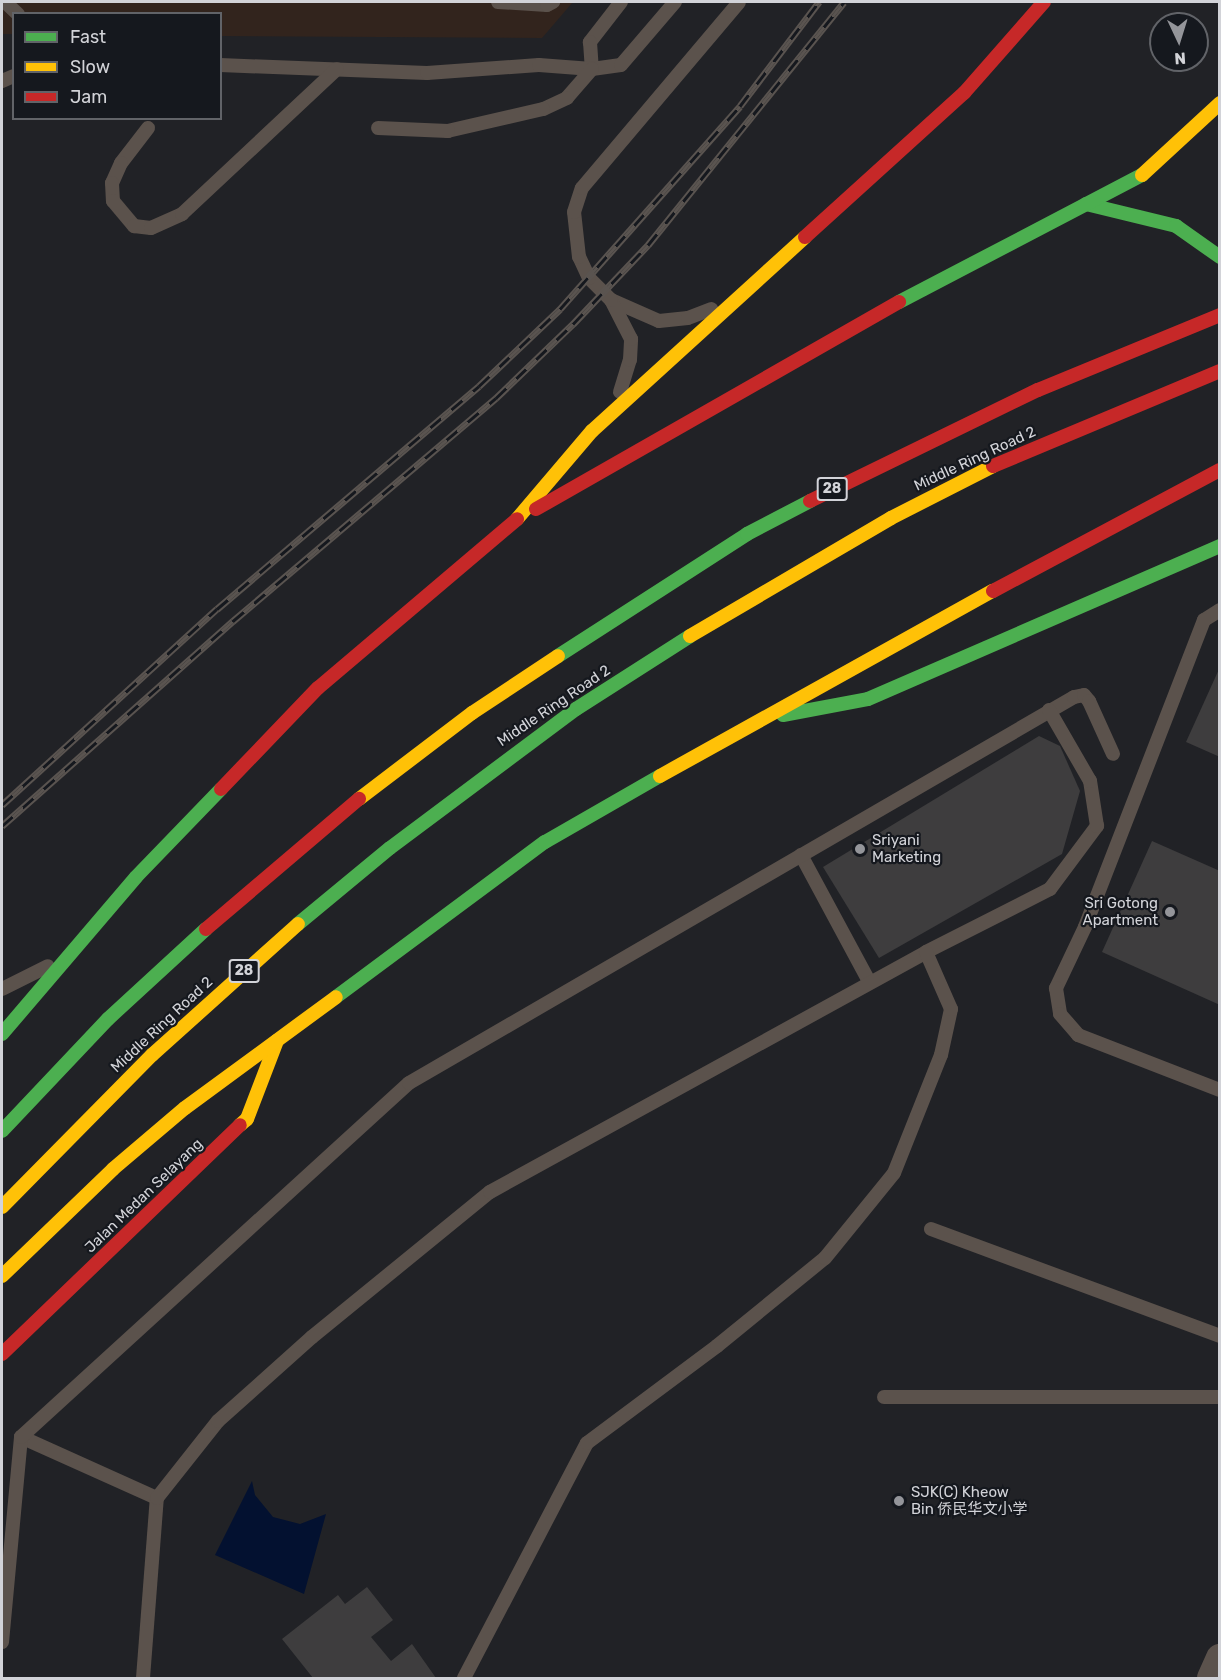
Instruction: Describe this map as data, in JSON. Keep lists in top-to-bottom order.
{
  "streets": {
    "main road": ["Middle Ring Road 2", "28", "Jalan Medan Selayang"]
  },
  "places": ["Sriyani Marketing", "Sri Gotong Apartment", "SJK(C) Kheow Bin 侨民华文小学"],
  "legend": ["Fast", "Slow", "Jam"],
  "north": "bottom"
}
